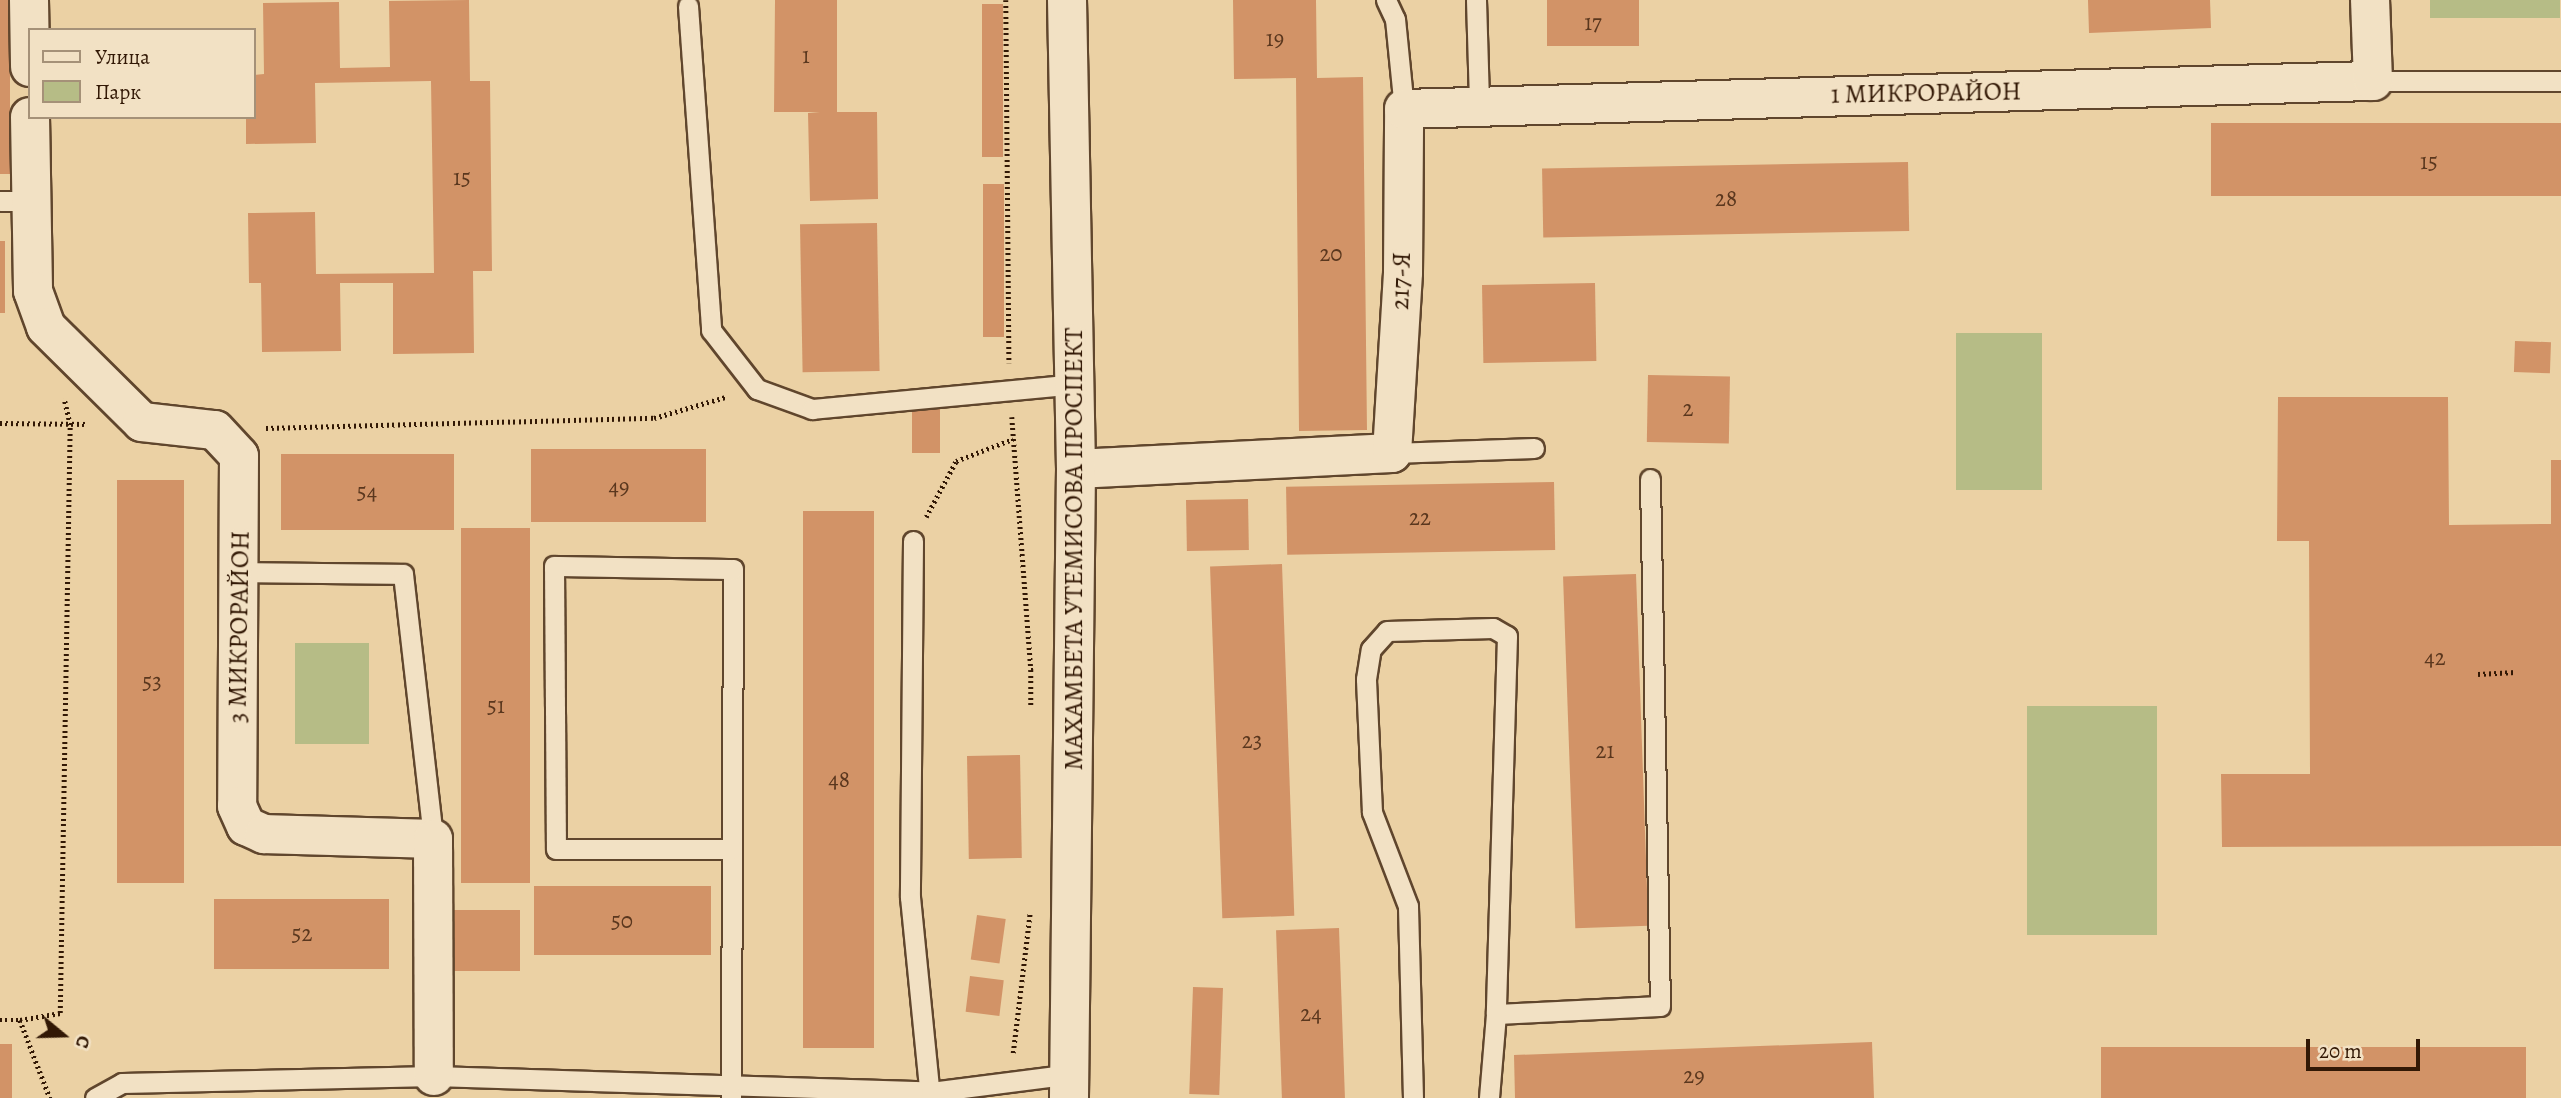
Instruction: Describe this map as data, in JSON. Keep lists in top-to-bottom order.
{
  "streets": {
    "street": [
      "1 МИКРОРАЙОН",
      "217-Я",
      "МАХАМБЕТА УТЕМИСОВА ПРОСПЕКТ",
      "3 МИКРОРАЙОН"
    ]
  },
  "crossings": [
    ["1 МИКРОРАЙОН", "217-Я"]
  ],
  "house_numbers": [
    "17",
    "19",
    "1",
    "15",
    "15",
    "28",
    "20",
    "2",
    "49",
    "54",
    "22",
    "42",
    "53",
    "51",
    "23",
    "21",
    "48",
    "50",
    "52",
    "24",
    "29"
  ],
  "legend": ["Улица", "Парк"],
  "scale_bar": "20 m",
  "north": "right"
}
